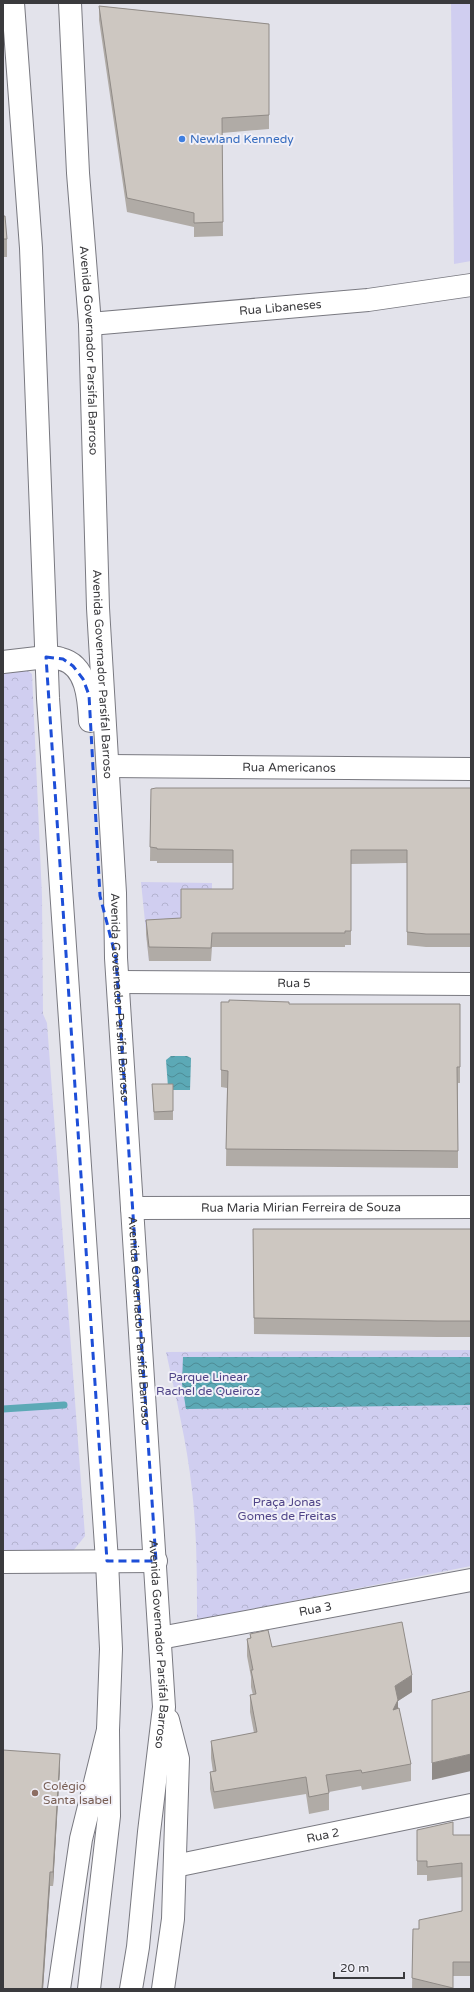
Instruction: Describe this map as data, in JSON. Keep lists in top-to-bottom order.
{
  "streets": {
    "main road": [
      "Rua Libaneses",
      "Avenida Governador Parsifal Barroso",
      "Rua Americanos",
      "Rua 5",
      "Rua Maria Mirian Ferreira de Souza",
      "Rua 3",
      "Rua 2"
    ]
  },
  "crossings": [
    ["Rua Libaneses", "Avenida Governador Parsifal Barroso"],
    ["Avenida Governador Parsifal Barroso", "Rua Americanos"],
    ["Avenida Governador Parsifal Barroso", "Rua 5"],
    ["Avenida Governador Parsifal Barroso", "Rua Maria Mirian Ferreira de Souza"],
    ["Avenida Governador Parsifal Barroso", "Rua 3"]
  ],
  "parks": ["Parque Linear Rachel de Queiroz", "Praça Jonas Gomes de Freitas"],
  "places": ["Newland Kennedy", "Colégio Santa Isabel"],
  "scale_bar": "20 m"
}
